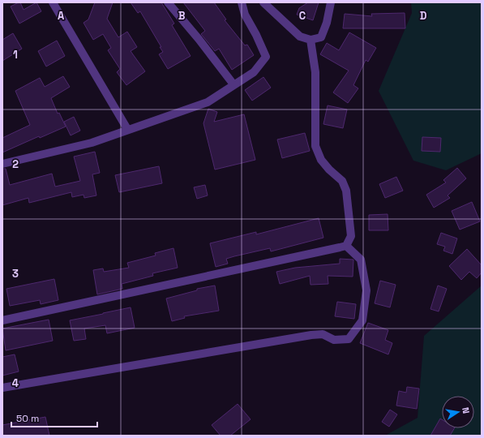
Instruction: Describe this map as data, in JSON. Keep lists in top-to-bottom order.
{
  "scale_bar": "50 m",
  "north": "right",
  "grid": {
    "columns": [
      "A",
      "B",
      "C",
      "D"
    ],
    "rows": [
      "1",
      "2",
      "3",
      "4"
    ]
  }
}
